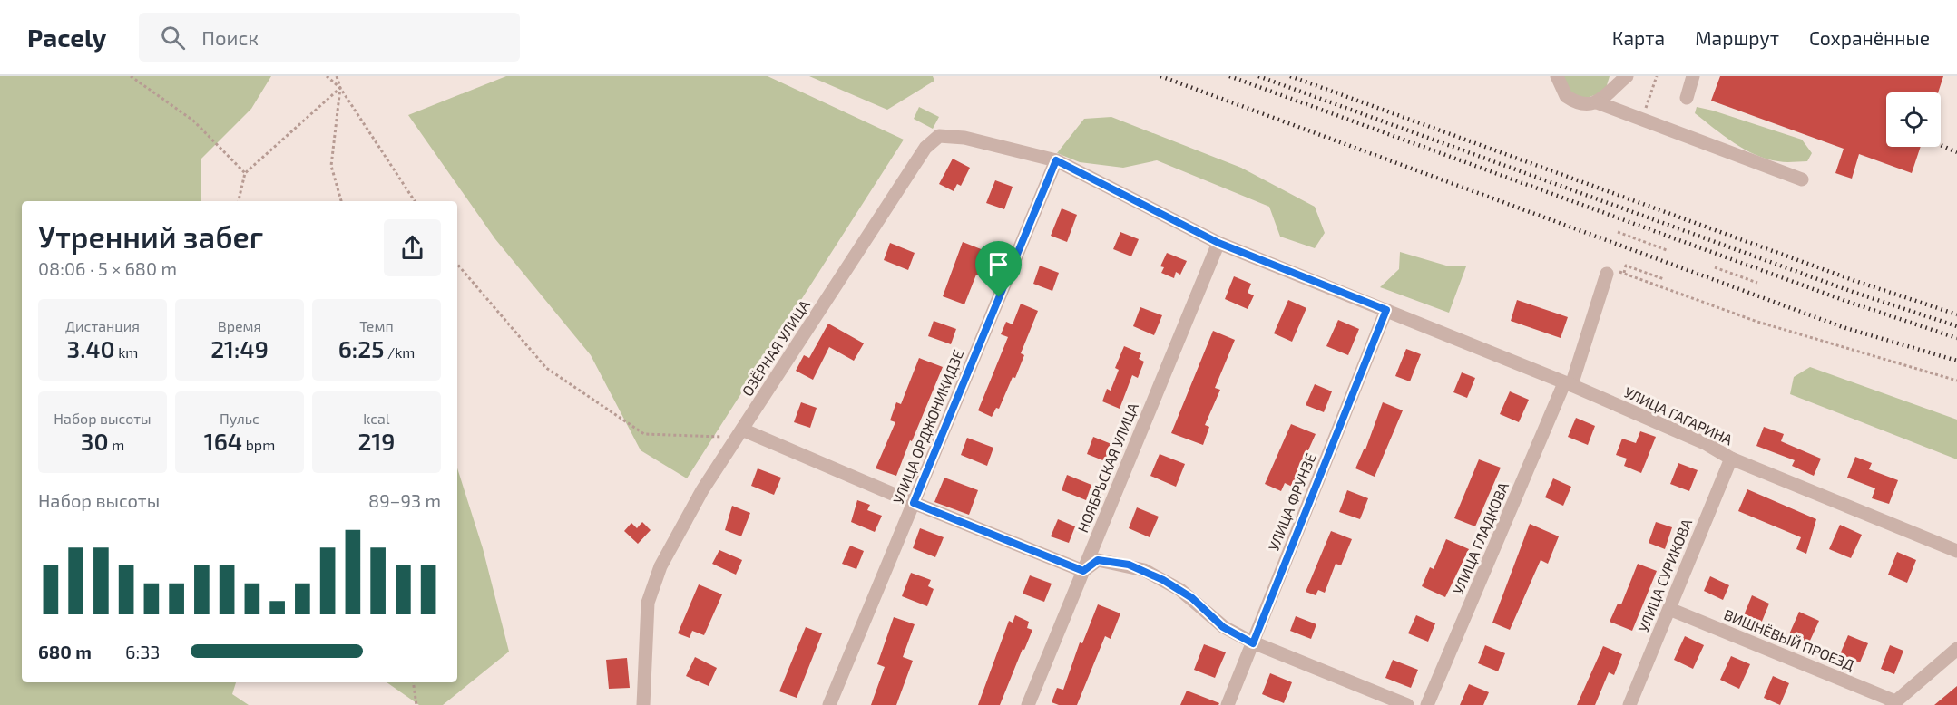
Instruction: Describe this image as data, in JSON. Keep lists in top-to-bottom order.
{
  "streets": {
    "street": [
      "ОЗЁРНАЯ УЛИЦА",
      "УЛИЦА ГАГАРИНА",
      "УЛИЦА ОРДЖОНИКИДЗЕ",
      "НОЯБРЬСКАЯ УЛИЦА",
      "УЛИЦА ФРУНЗЕ",
      "УЛИЦА ГЛАДКОВА",
      "УЛИЦА СУРИКОВА",
      "ВИШНЁВЫЙ ПРОЕЗД"
    ]
  },
  "crossings": [
    ["ОЗЁРНАЯ УЛИЦА", "УЛИЦА ГАГАРИНА"],
    ["ОЗЁРНАЯ УЛИЦА", "УЛИЦА ОРДЖОНИКИДЗЕ"],
    ["УЛИЦА ГАГАРИНА", "УЛИЦА ОРДЖОНИКИДЗЕ"],
    ["УЛИЦА ГАГАРИНА", "НОЯБРЬСКАЯ УЛИЦА"],
    ["УЛИЦА ГАГАРИНА", "УЛИЦА ФРУНЗЕ"],
    ["УЛИЦА ГАГАРИНА", "УЛИЦА ГЛАДКОВА"],
    ["УЛИЦА ГАГАРИНА", "УЛИЦА СУРИКОВА"],
    ["УЛИЦА СУРИКОВА", "ВИШНЁВЫЙ ПРОЕЗД"]
  ],
  "page": {
    "header": "Pacely",
    "search": "Поиск",
    "nav": ["Карта", "Маршрут", "Сохранённые"],
    "heading": ["Утренний забег", "08:06 · 5 × 680 m"],
    "stats": [
      ["Дистанция", "3.40 km"],
      ["Время", "21:49"],
      ["Темп", "6:25 /km"],
      ["Набор высоты", "30 m"],
      ["Пульс", "164 bpm"],
      ["kcal", "219"]
    ],
    "chart": ["Набор высоты", "89–93 m"],
    "list": [
      {
        "name": "680 m",
        "note": "6:33"
      }
    ]
  }
}
